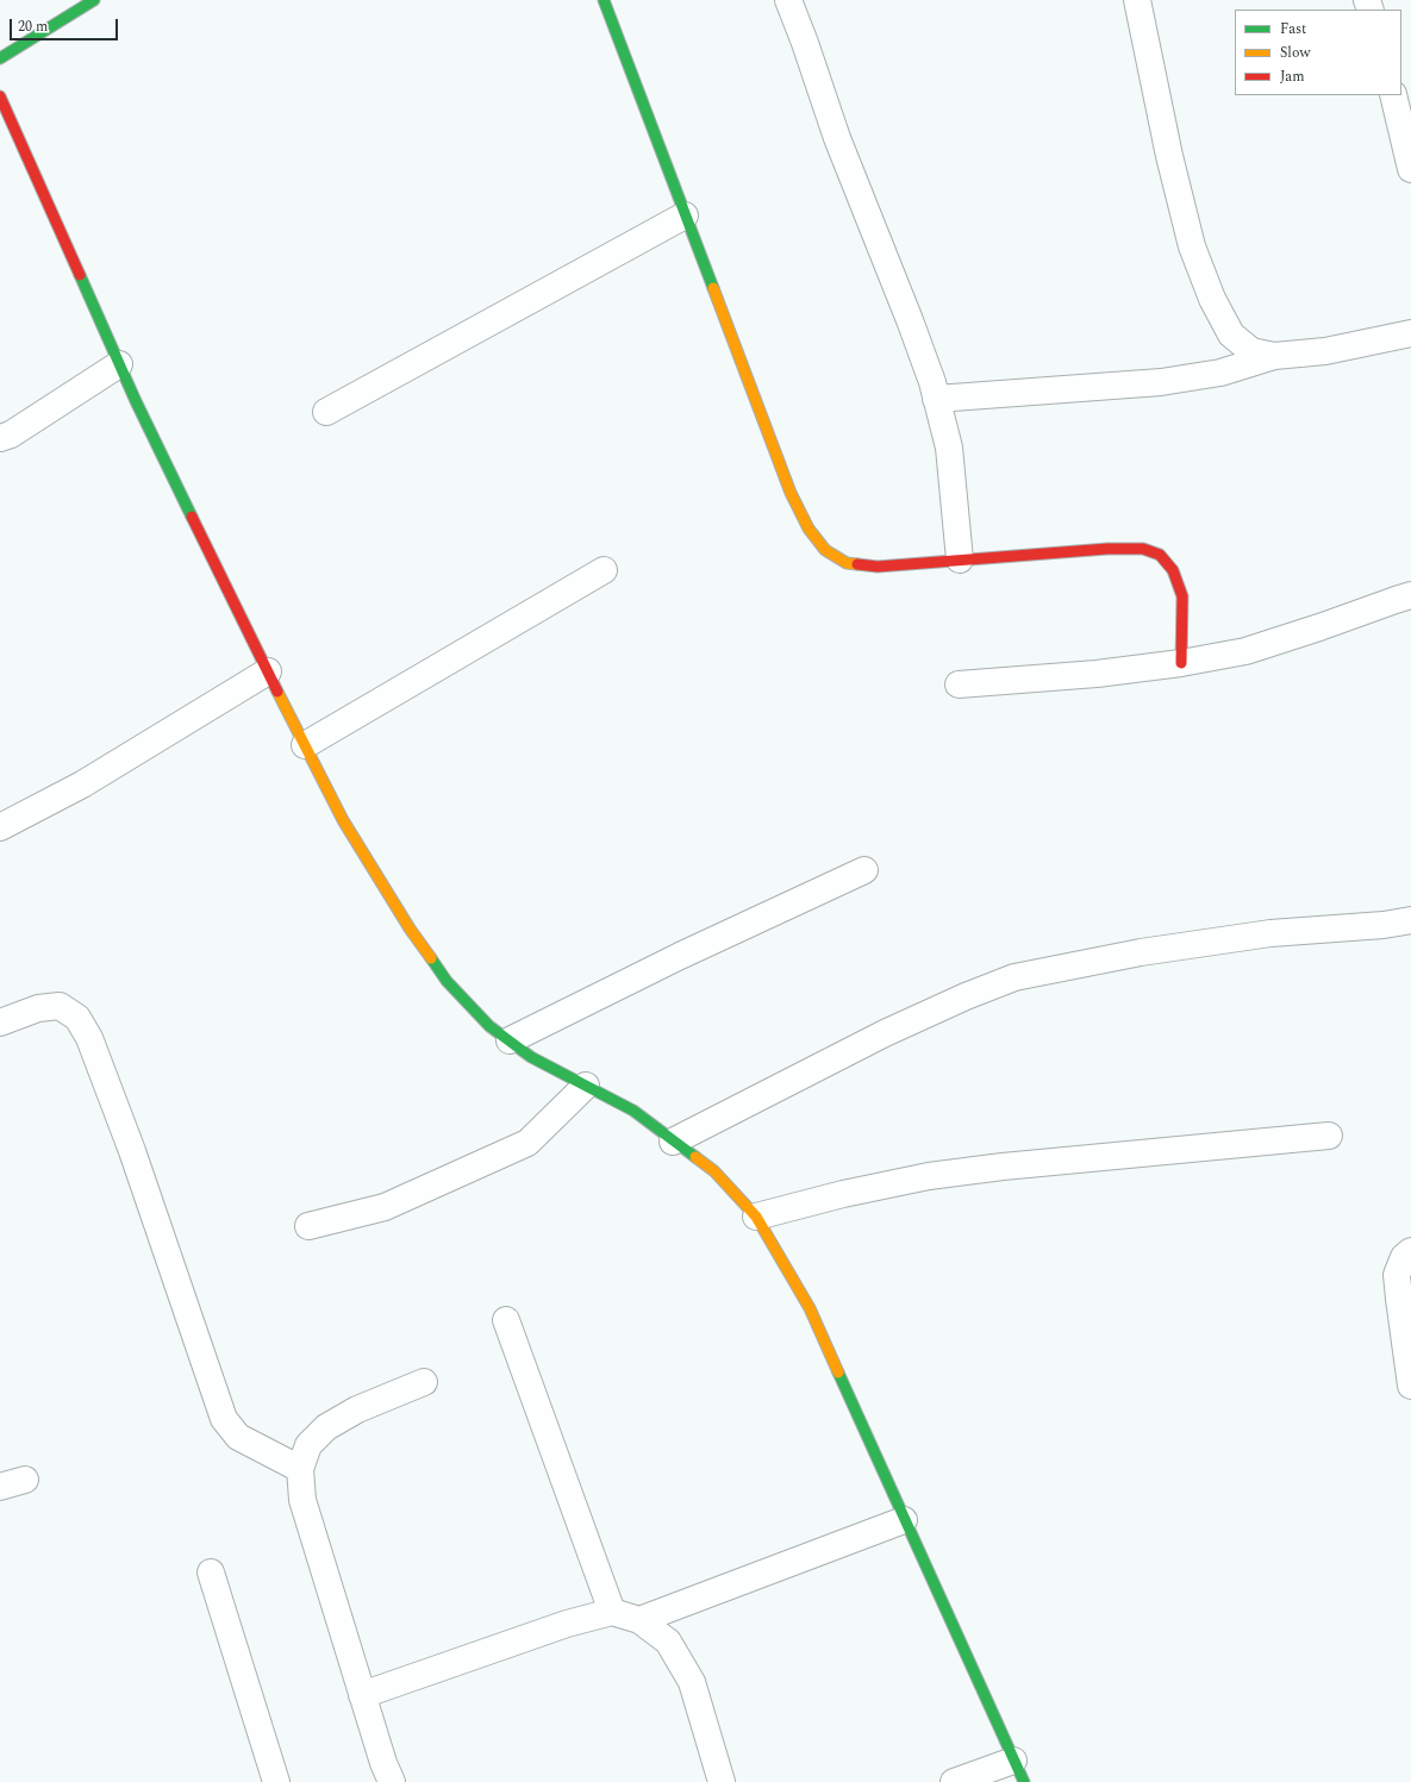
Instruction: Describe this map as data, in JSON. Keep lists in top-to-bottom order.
{
  "legend": ["Fast", "Slow", "Jam"],
  "scale_bar": "20 m"
}
